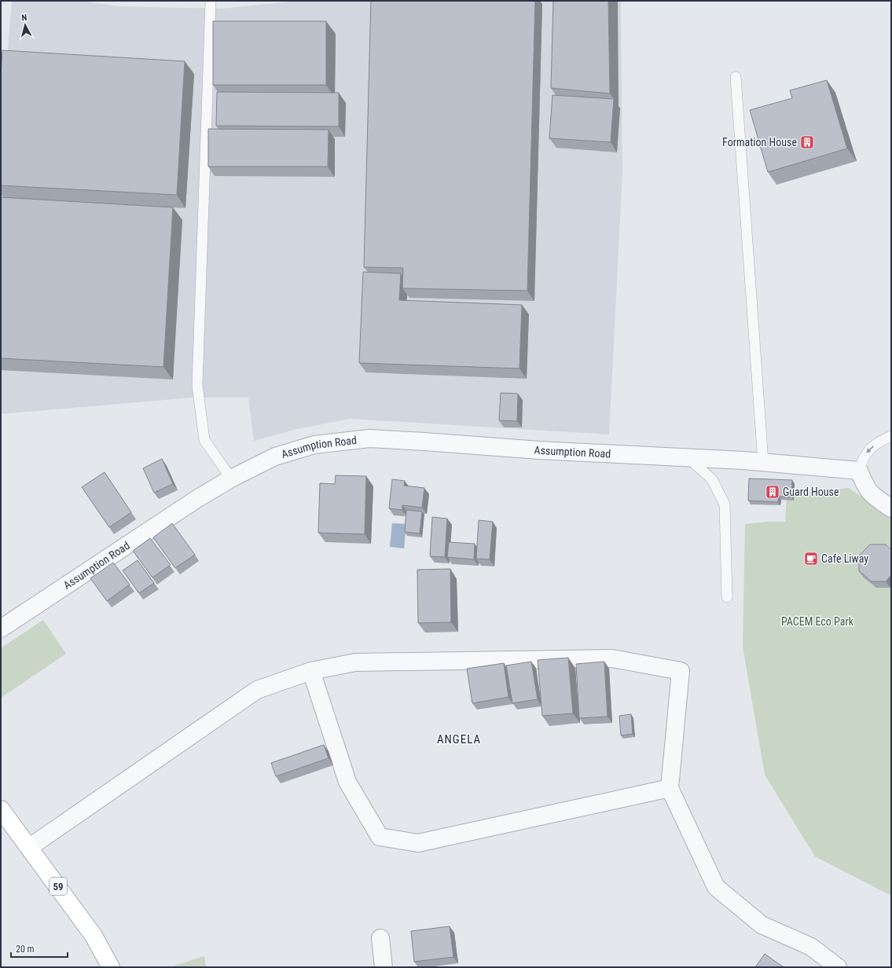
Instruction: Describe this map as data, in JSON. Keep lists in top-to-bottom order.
{
  "streets": {
    "main road": ["59"],
    "street": ["Assumption Road"]
  },
  "districts": ["ANGELA"],
  "parks": ["PACEM Eco Park"],
  "places": {
    "building": ["Formation House", "Guard House"],
    "cafe": ["Cafe Liway"]
  },
  "scale_bar": "20 m",
  "north": "top"
}
